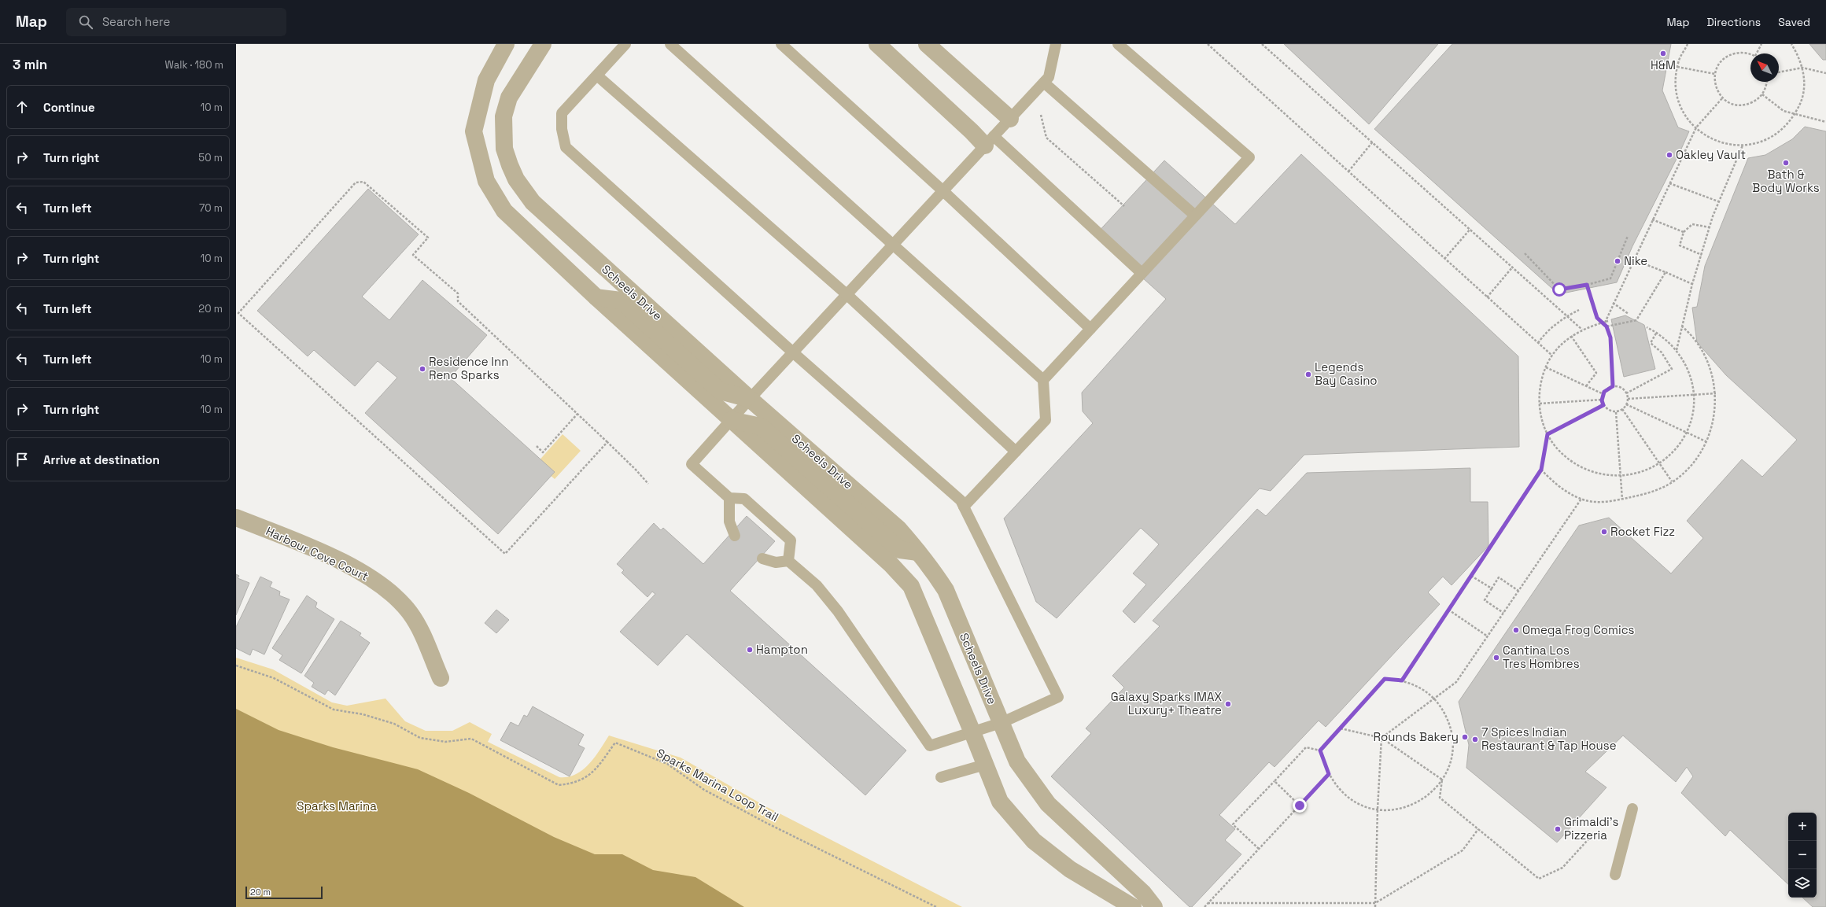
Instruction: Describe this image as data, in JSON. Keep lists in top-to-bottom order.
{
  "streets": {
    "street": ["Scheels Drive", "Harbour Cove Court"],
    "path": ["Sparks Marina Loop Trail"]
  },
  "parks": ["Sparks Marina"],
  "places": [
    "H&M",
    "Oakley Vault",
    "Bath & Body Works",
    "Nike",
    "Residence Inn Reno Sparks",
    "Legends Bay Casino",
    "Rocket Fizz",
    "Omega Frog Comics",
    "Hampton",
    "Cantina Los Tres Hombres",
    "Galaxy Sparks IMAX Luxury+ Theatre",
    "Rounds Bakery",
    "7 Spices Indian Restaurant & Tap House",
    "Grimaldi's Pizzeria"
  ],
  "scale_bar": "20 m",
  "north": "top left",
  "page": {
    "header": "Map",
    "search": "Search here",
    "nav": ["Map", "Directions", "Saved"],
    "heading": ["3 min", "Walk · 180 m"],
    "list": [
      ["Continue", "10 m"],
      ["Turn right", "50 m"],
      ["Turn left", "70 m"],
      ["Turn right", "10 m"],
      ["Turn left", "20 m"],
      ["Turn left", "10 m"],
      ["Turn right", "10 m"],
      "Arrive at destination"
    ],
    "map_buttons": ["+", "−"],
    "scale": "20 m"
  }
}
